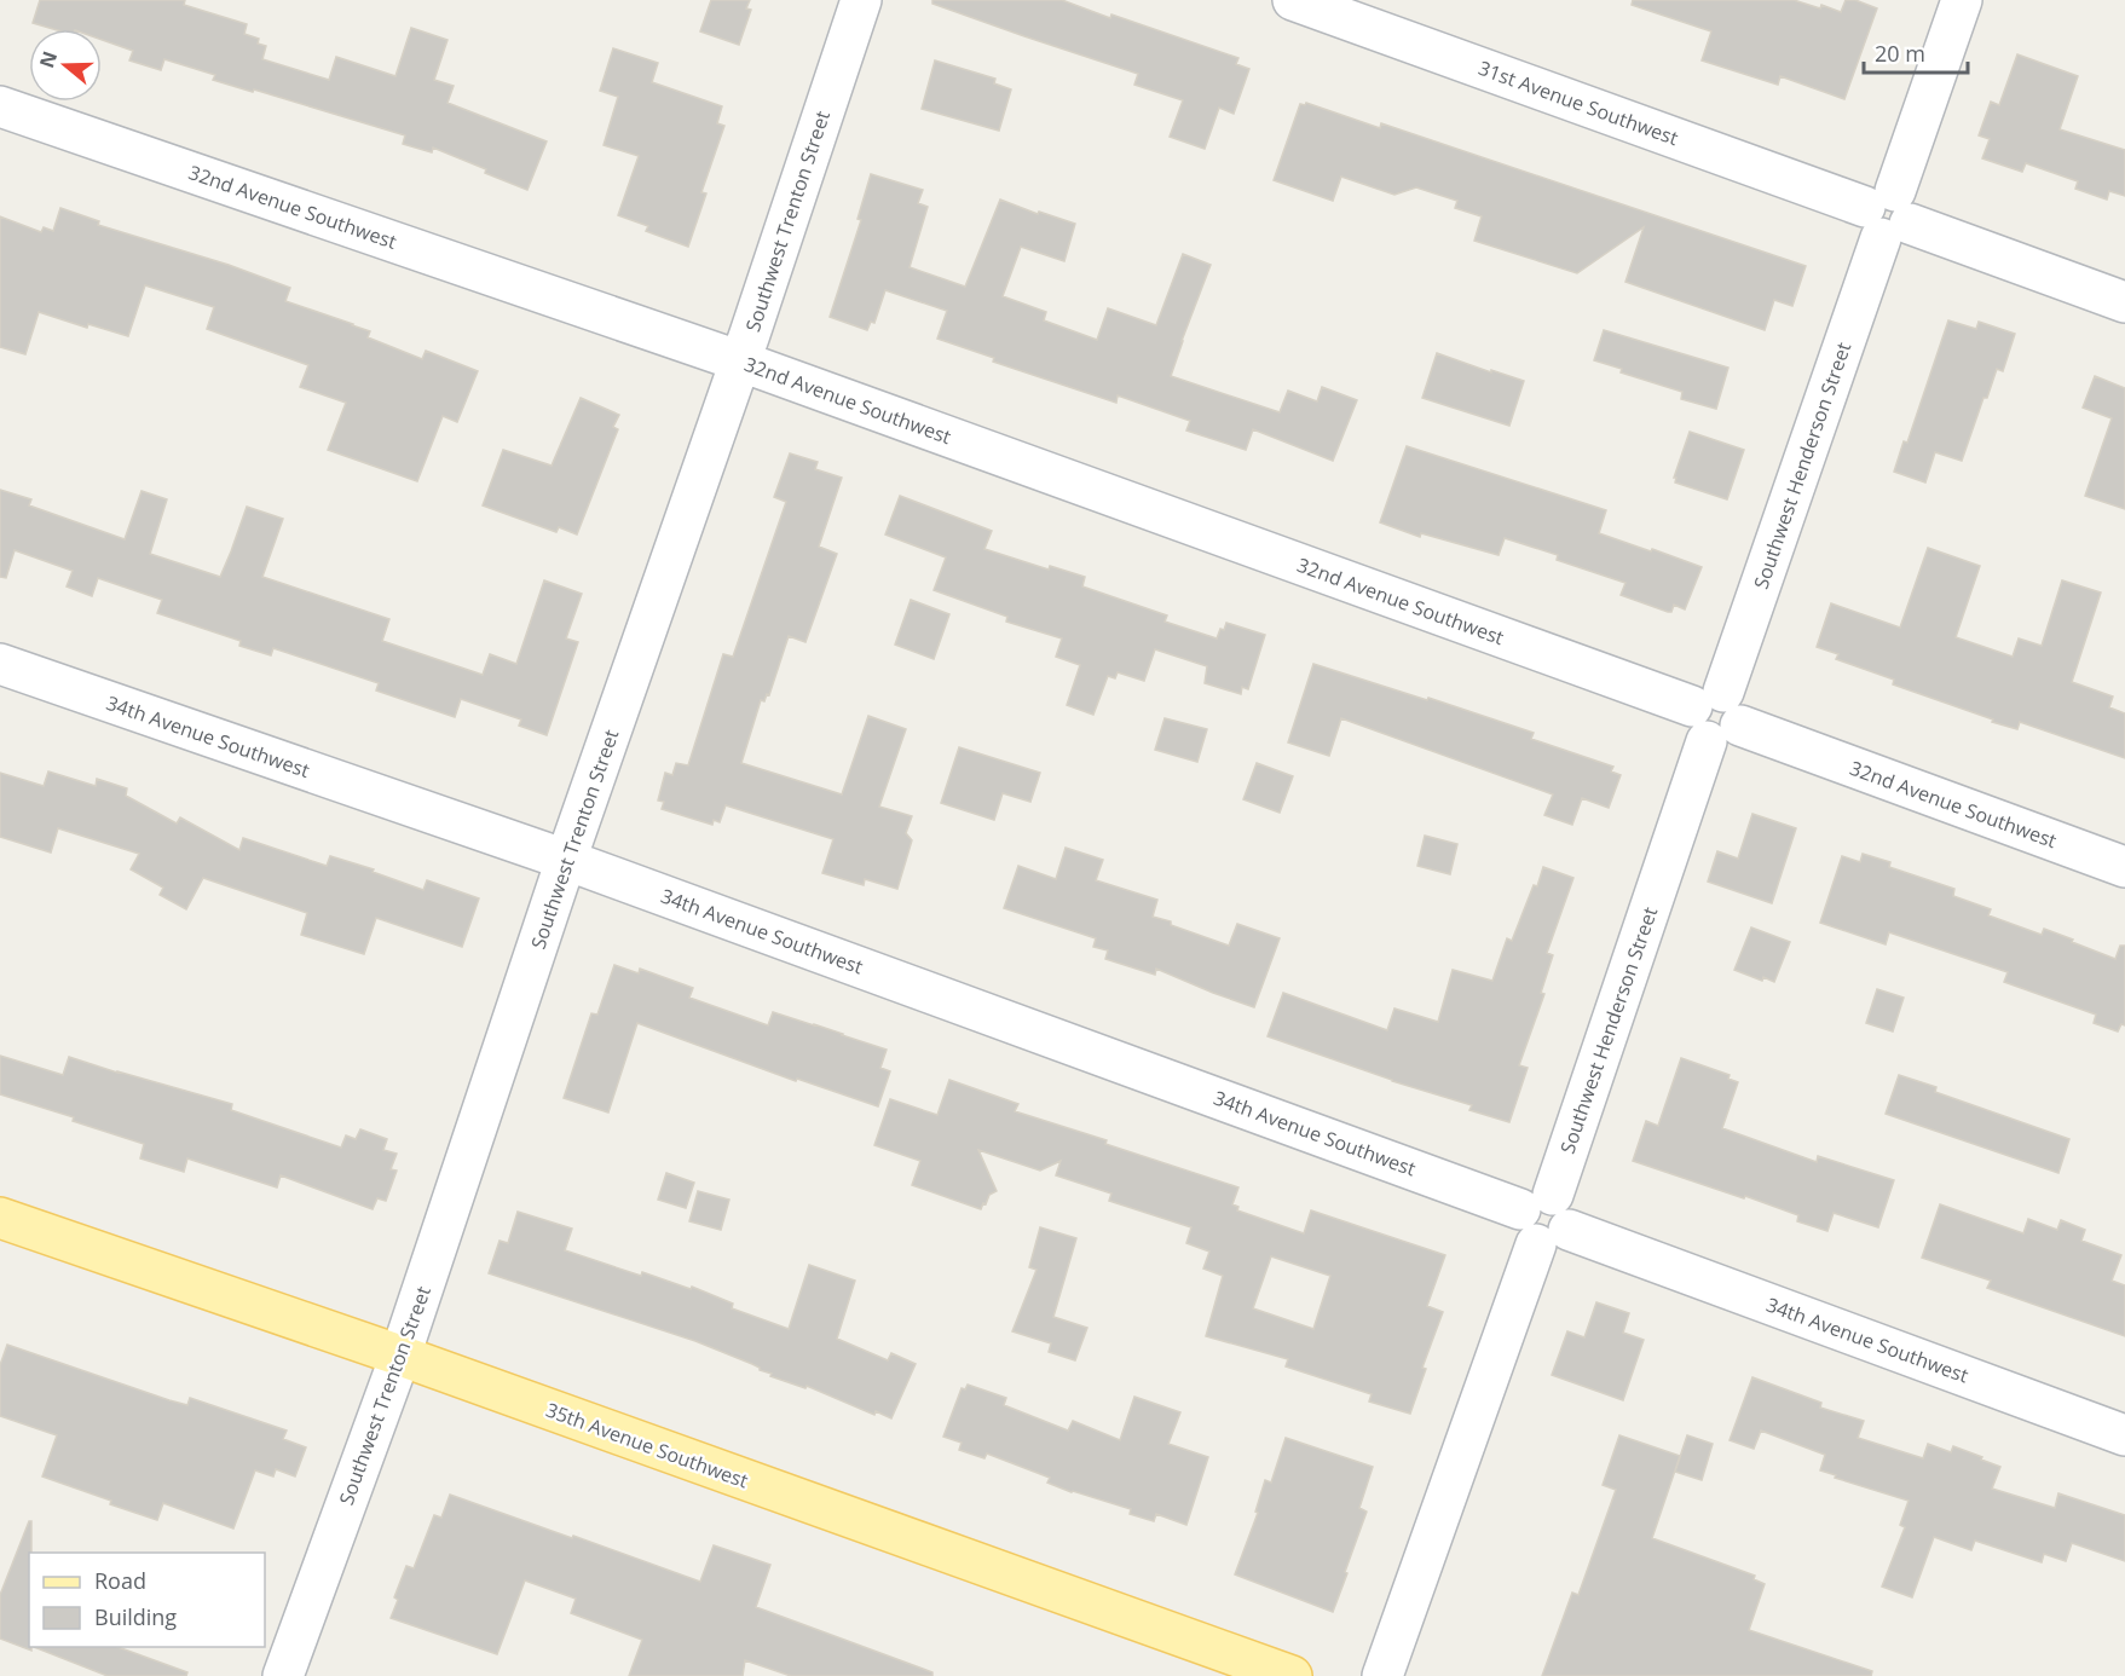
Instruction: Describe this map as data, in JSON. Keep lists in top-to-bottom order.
{
  "streets": {
    "main road": ["35th Avenue Southwest"],
    "street": [
      "31st Avenue Southwest",
      "32nd Avenue Southwest",
      "Southwest Trenton Street",
      "Southwest Henderson Street",
      "34th Avenue Southwest"
    ]
  },
  "crossings": [
    ["31st Avenue Southwest", "Southwest Henderson Street"],
    ["32nd Avenue Southwest", "Southwest Trenton Street"],
    ["32nd Avenue Southwest", "Southwest Henderson Street"],
    ["Southwest Trenton Street", "34th Avenue Southwest"],
    ["Southwest Trenton Street", "35th Avenue Southwest"],
    ["Southwest Henderson Street", "34th Avenue Southwest"]
  ],
  "legend": ["Road", "Building"],
  "scale_bar": "20 m",
  "north": "left"
}
